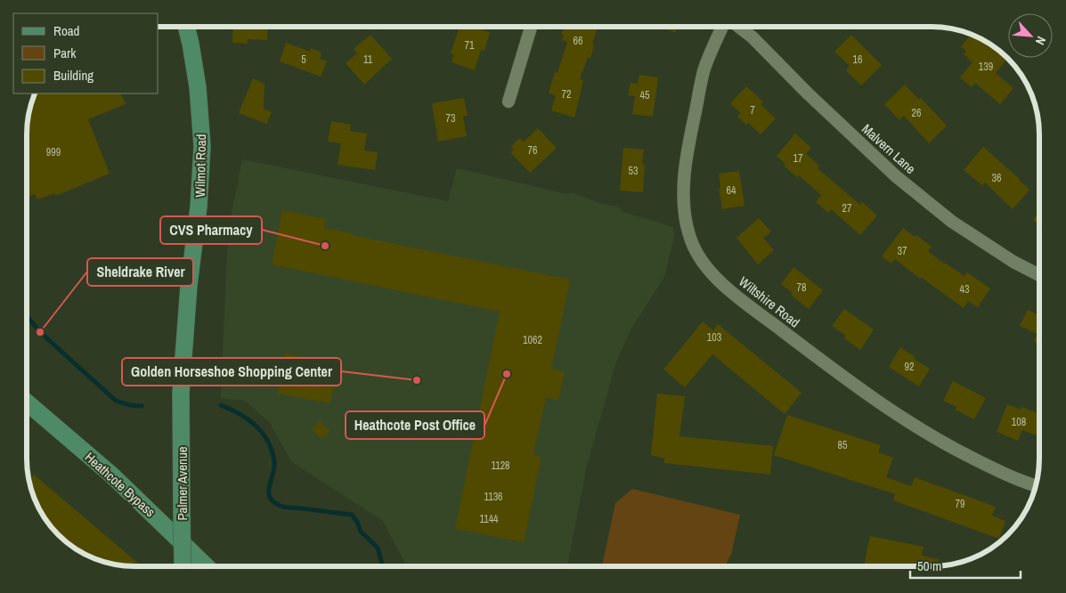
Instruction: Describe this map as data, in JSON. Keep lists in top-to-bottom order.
{
  "streets": {
    "street": [
      "Malvern Lane",
      "Wilmot Road",
      "Wiltshire Road",
      "Palmer Avenue",
      "Heathcote Bypass"
    ]
  },
  "crossings": [
    ["Wilmot Road", "Palmer Avenue"]
  ],
  "places": [
    "CVS Pharmacy",
    "Sheldrake River",
    "Heathcote Post Office",
    "Golden Horseshoe Shopping Center"
  ],
  "house_numbers": [
    "66",
    "71",
    "5",
    "11",
    "16",
    "139",
    "72",
    "45",
    "7",
    "26",
    "73",
    "76",
    "999",
    "17",
    "53",
    "36",
    "64",
    "27",
    "37",
    "78",
    "43",
    "103",
    "1062",
    "92",
    "108",
    "85",
    "1128",
    "1136",
    "79",
    "1144"
  ],
  "legend": ["Road", "Park", "Building"],
  "scale_bar": "50 m",
  "north": "bottom right"
}
